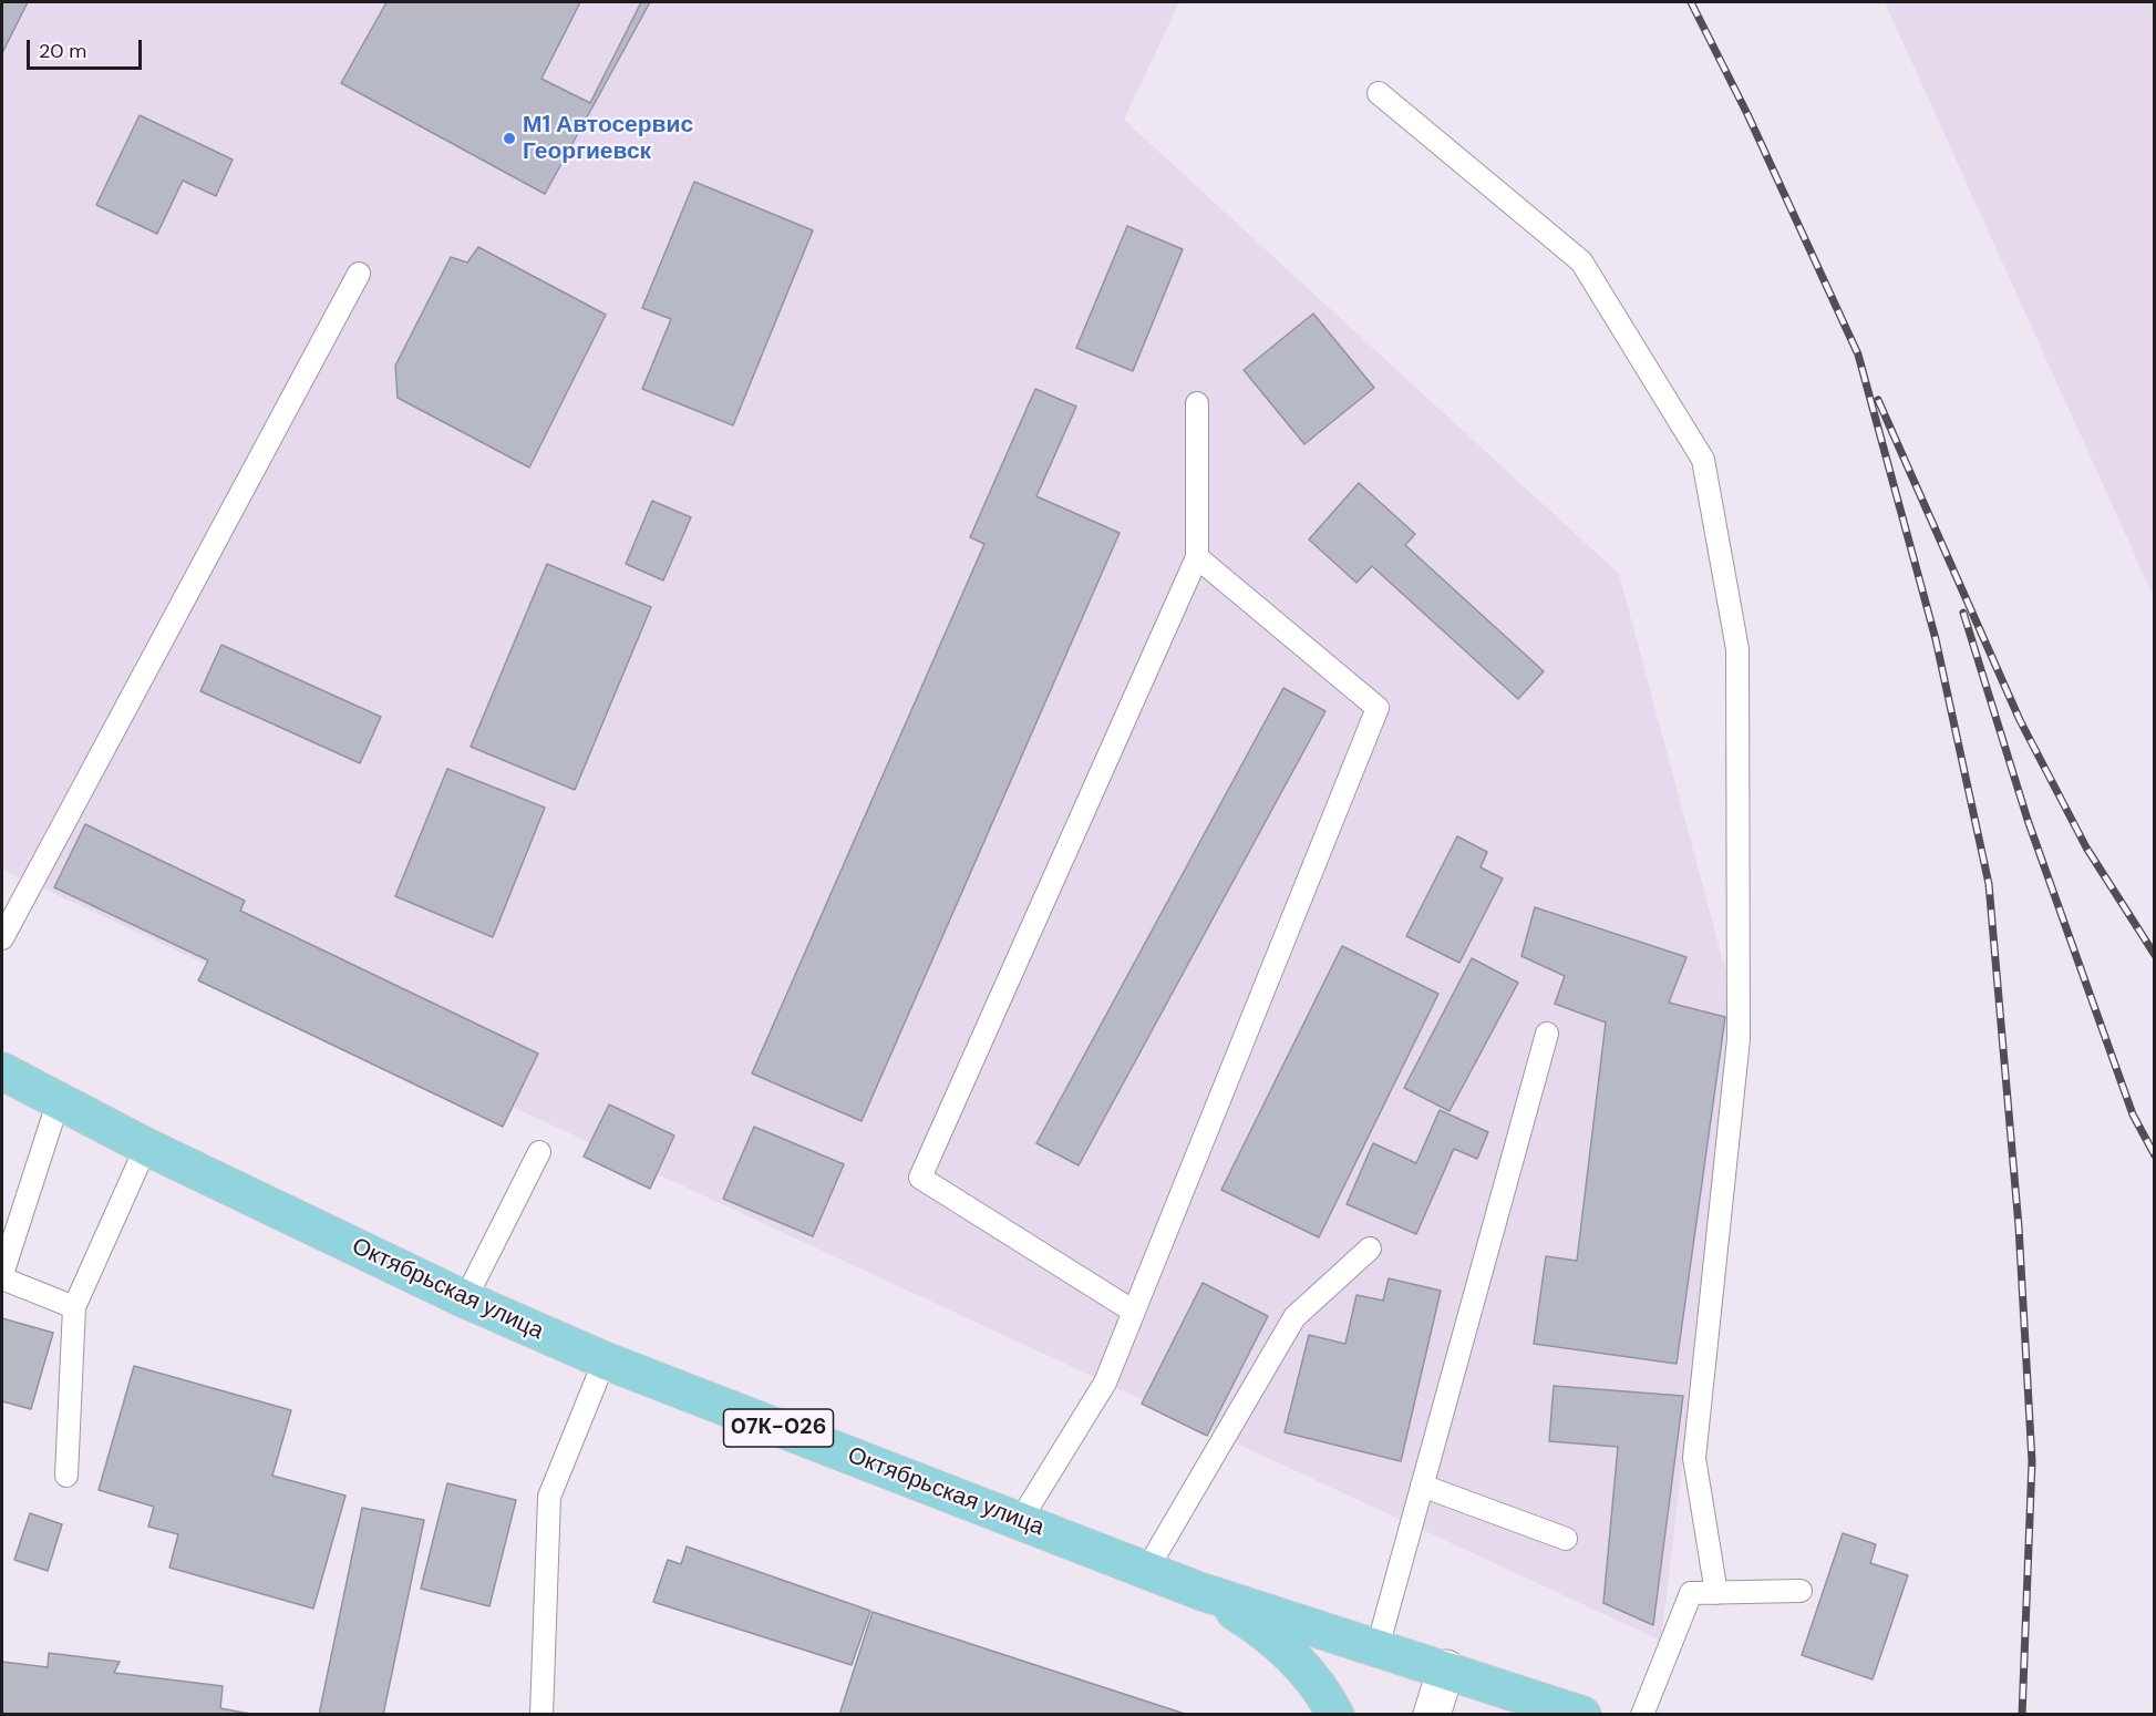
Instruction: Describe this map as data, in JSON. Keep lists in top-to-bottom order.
{
  "streets": {
    "main road": ["Октябрьская улица", "07К-026"]
  },
  "places": ["М1 Автосервис Георгиевск"],
  "scale_bar": "20 m"
}
